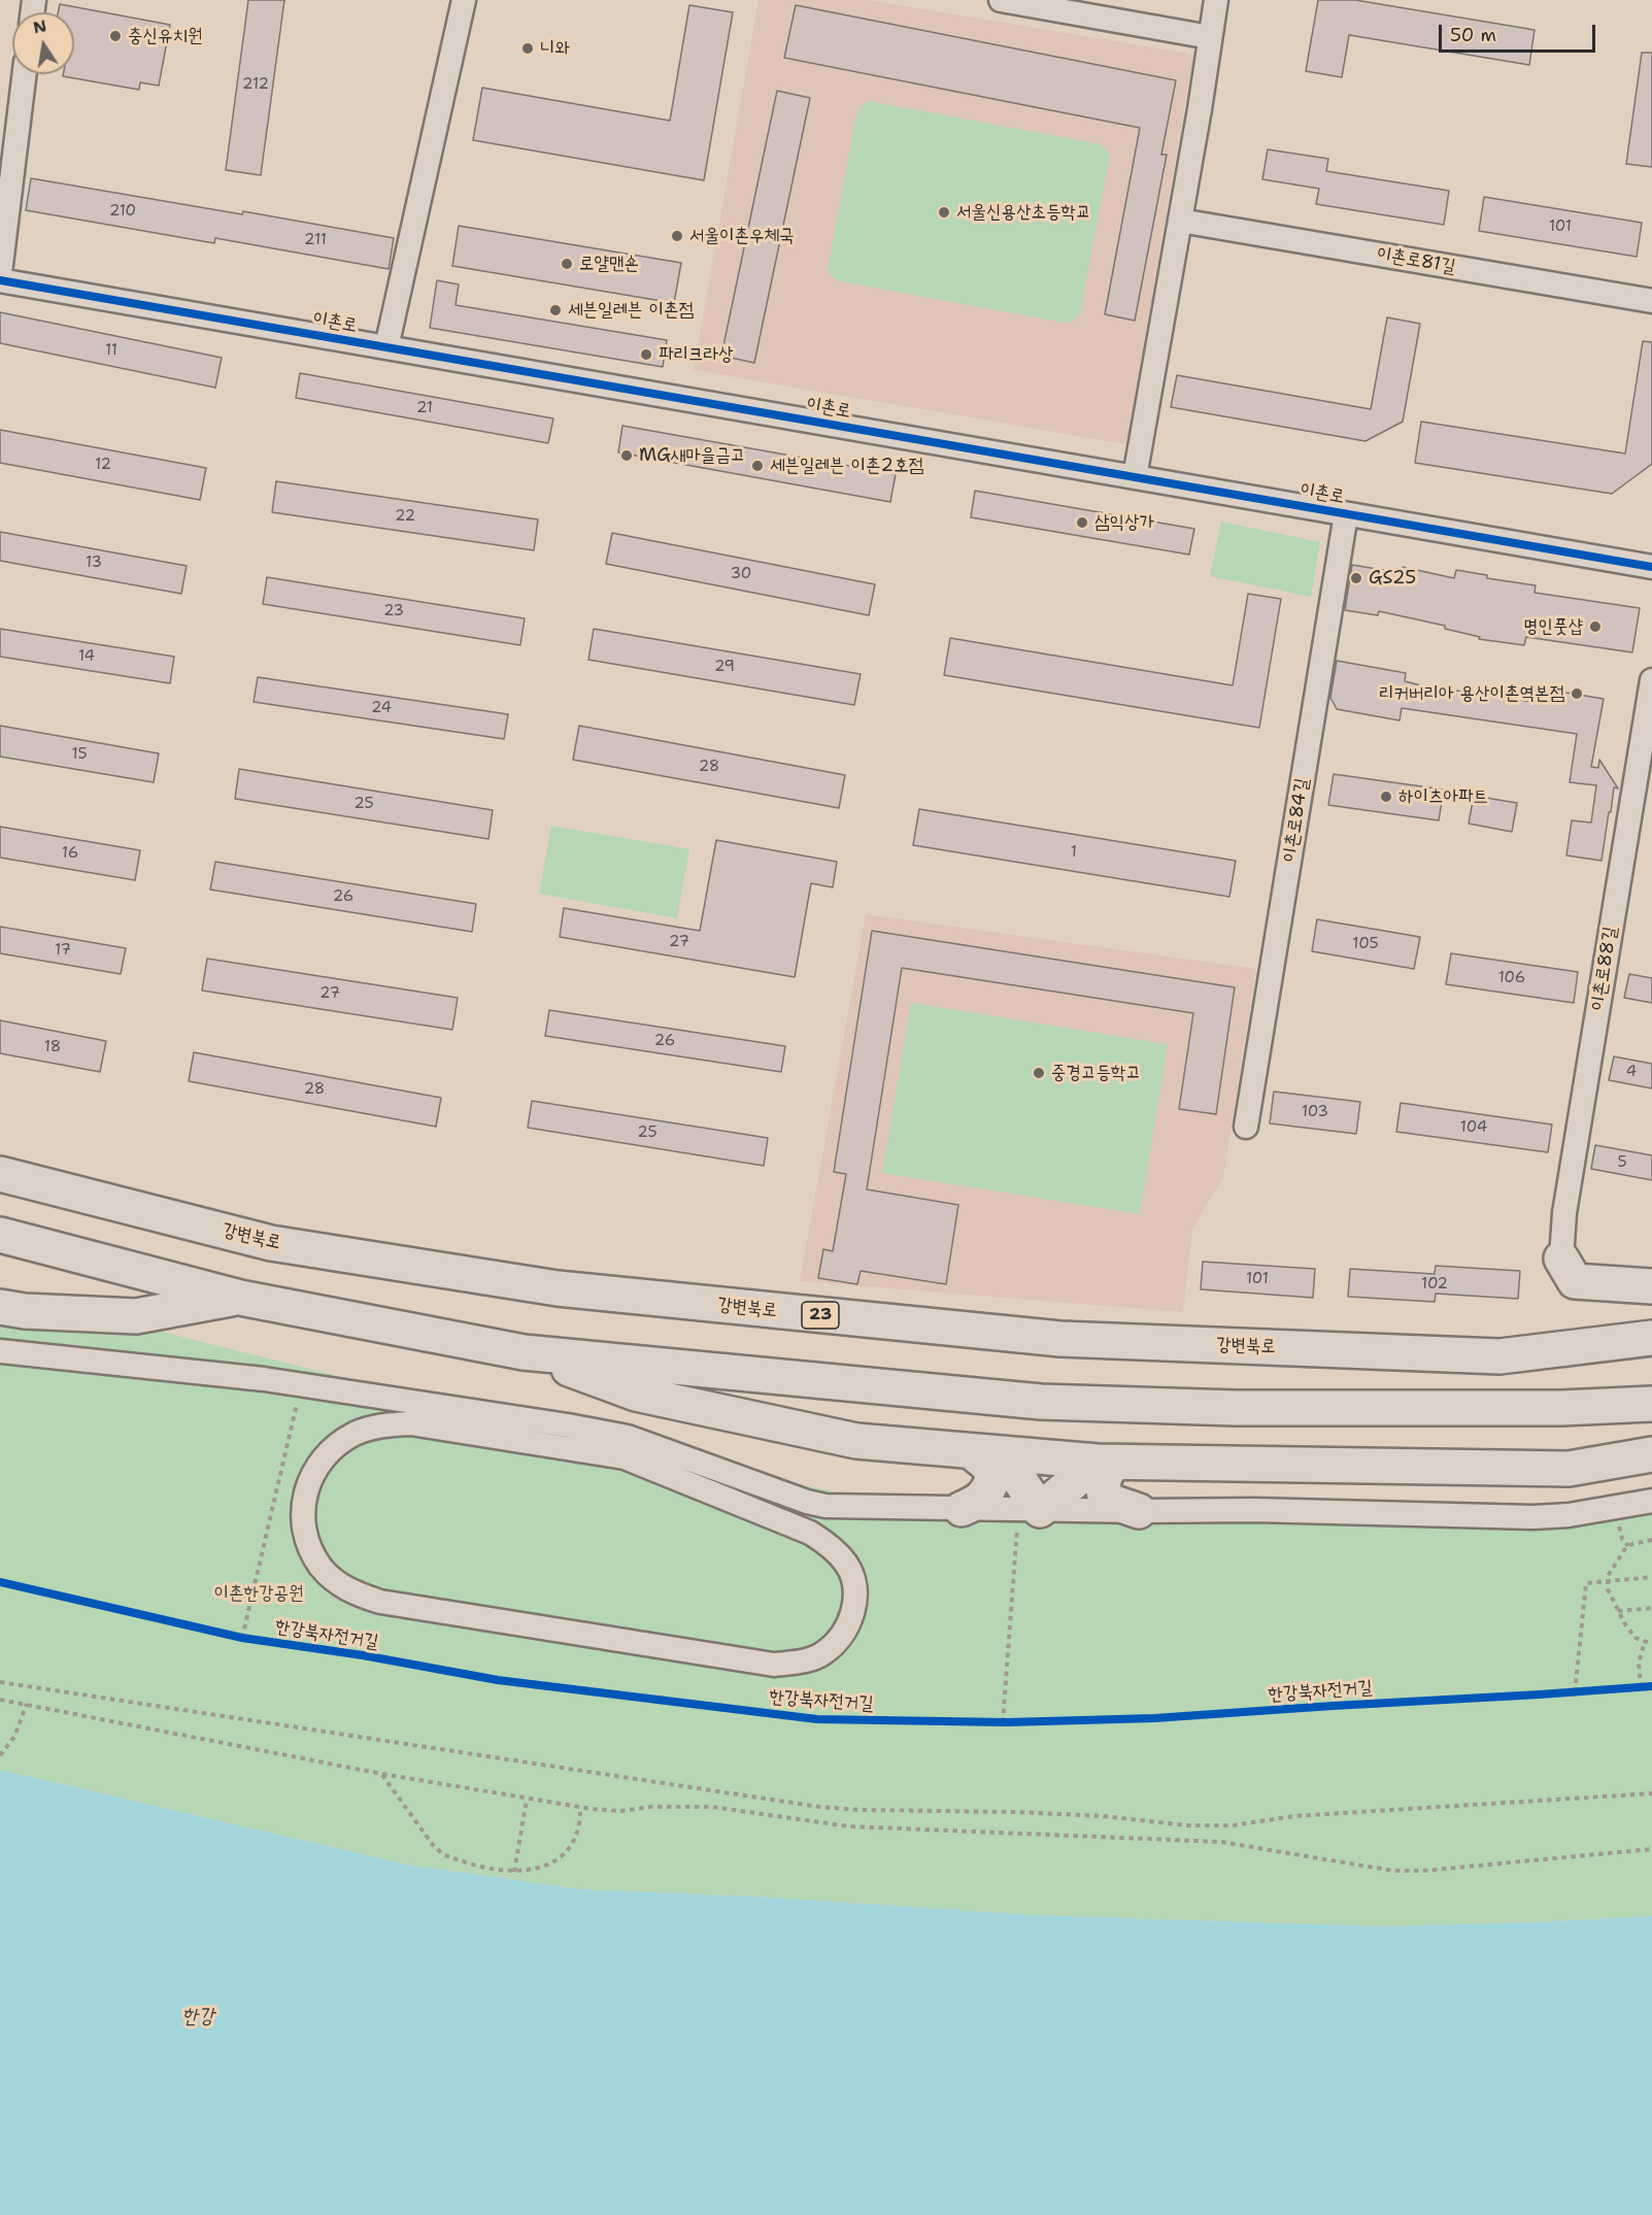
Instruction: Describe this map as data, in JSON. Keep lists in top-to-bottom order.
{
  "streets": {
    "highway": ["강변북로", "23"],
    "street": [
      "이촌로81길",
      "이촌로",
      "이촌로84길",
      "이촌로88길"
    ],
    "cycle path": ["한강북자전거길"]
  },
  "crossings": [
    ["이촌로", "이촌로84길"]
  ],
  "water": ["한강"],
  "parks": ["이촌한강공원"],
  "places": [
    "충신유치원",
    "니와",
    "서울신용산초등학교",
    "서울이촌우체국",
    "로얄맨숀",
    "세븐일레븐 이촌점",
    "파리크라상",
    "MG새마을금고",
    "세븐일레븐 이촌2호점",
    "삼익상가",
    "GS25",
    "명인풋샵",
    "리커버리아 용산이촌역본점",
    "하이츠아파트",
    "중경고등학고"
  ],
  "house_numbers": [
    "212",
    "210",
    "101",
    "211",
    "11",
    "21",
    "12",
    "22",
    "13",
    "30",
    "23",
    "14",
    "29",
    "24",
    "15",
    "28",
    "25",
    "1",
    "16",
    "26",
    "27",
    "105",
    "17",
    "106",
    "27",
    "26",
    "18",
    "4",
    "28",
    "103",
    "104",
    "25",
    "5",
    "101",
    "102"
  ],
  "scale_bar": "50 m",
  "north": "top"
}
